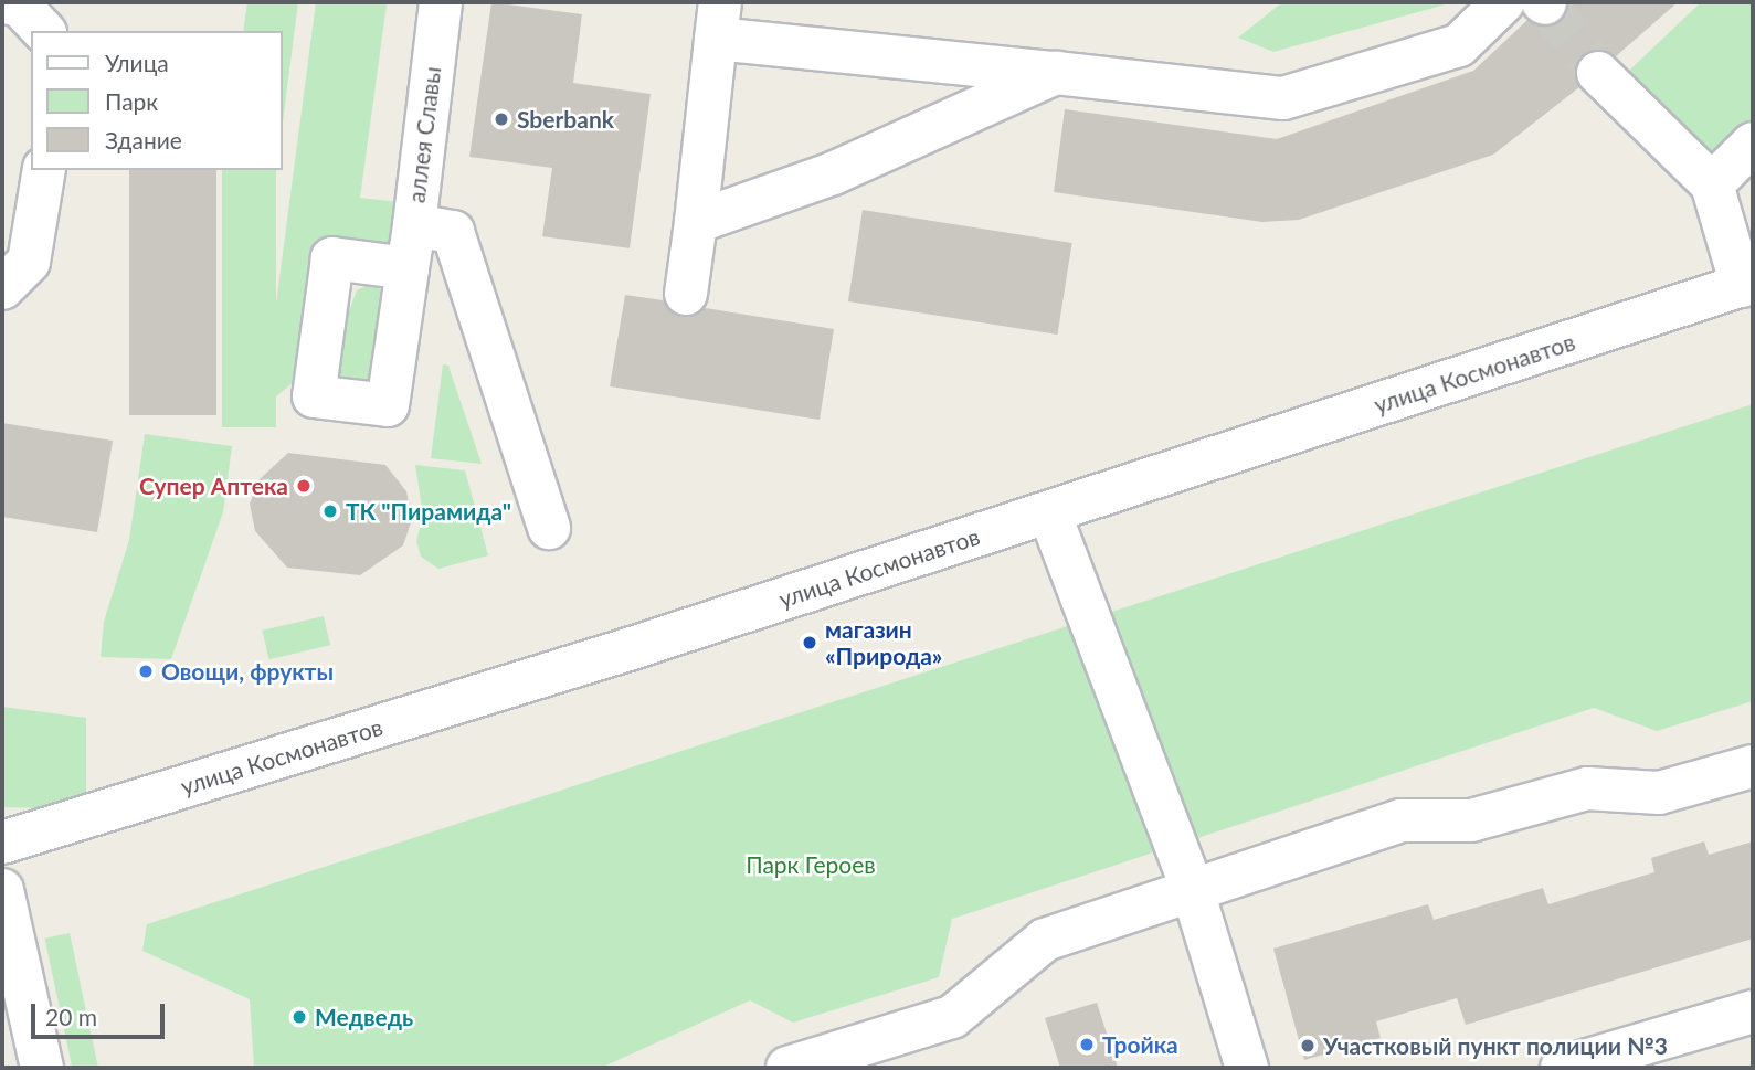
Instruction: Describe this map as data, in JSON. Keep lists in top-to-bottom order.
{
  "streets": {
    "street": ["аллея Славы", "улица Космонавтов"]
  },
  "parks": ["Парк Героев"],
  "places": [
    "Sberbank",
    "Супер Аптека",
    "ТК \"Пирамида\"",
    "магазин «Природа»",
    "Овощи, фрукты",
    "Медведь",
    "Тройка",
    "Участковый пункт полиции №3"
  ],
  "legend": ["Улица", "Парк", "Здание"],
  "scale_bar": "20 m"
}
